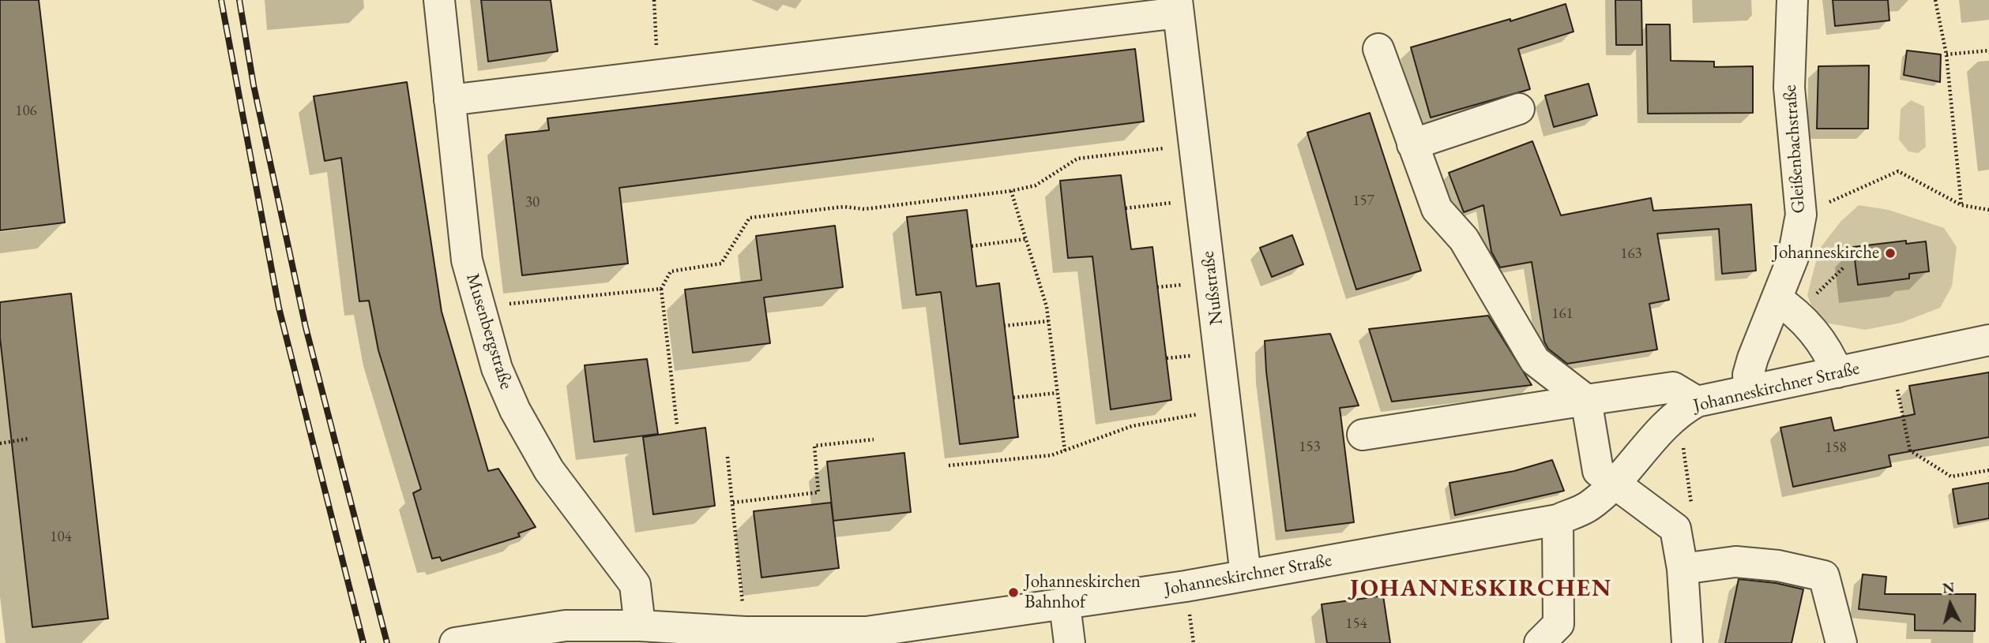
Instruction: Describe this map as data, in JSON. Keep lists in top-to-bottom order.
{
  "streets": {
    "street": [
      "Gleißenbachstraße",
      "Nußstraße",
      "Musenbergstraße",
      "Johanneskirchner Straße"
    ]
  },
  "crossings": [
    ["Gleißenbachstraße", "Johanneskirchner Straße"],
    ["Nußstraße", "Johanneskirchner Straße"],
    ["Musenbergstraße", "Johanneskirchner Straße"]
  ],
  "districts": ["JOHANNESKIRCHEN"],
  "places": ["Johanneskirche", "Johanneskirchen Bahnhof"],
  "house_numbers": [
    "106",
    "157",
    "30",
    "163",
    "161",
    "153",
    "158",
    "104",
    "154"
  ],
  "north": "top"
}
